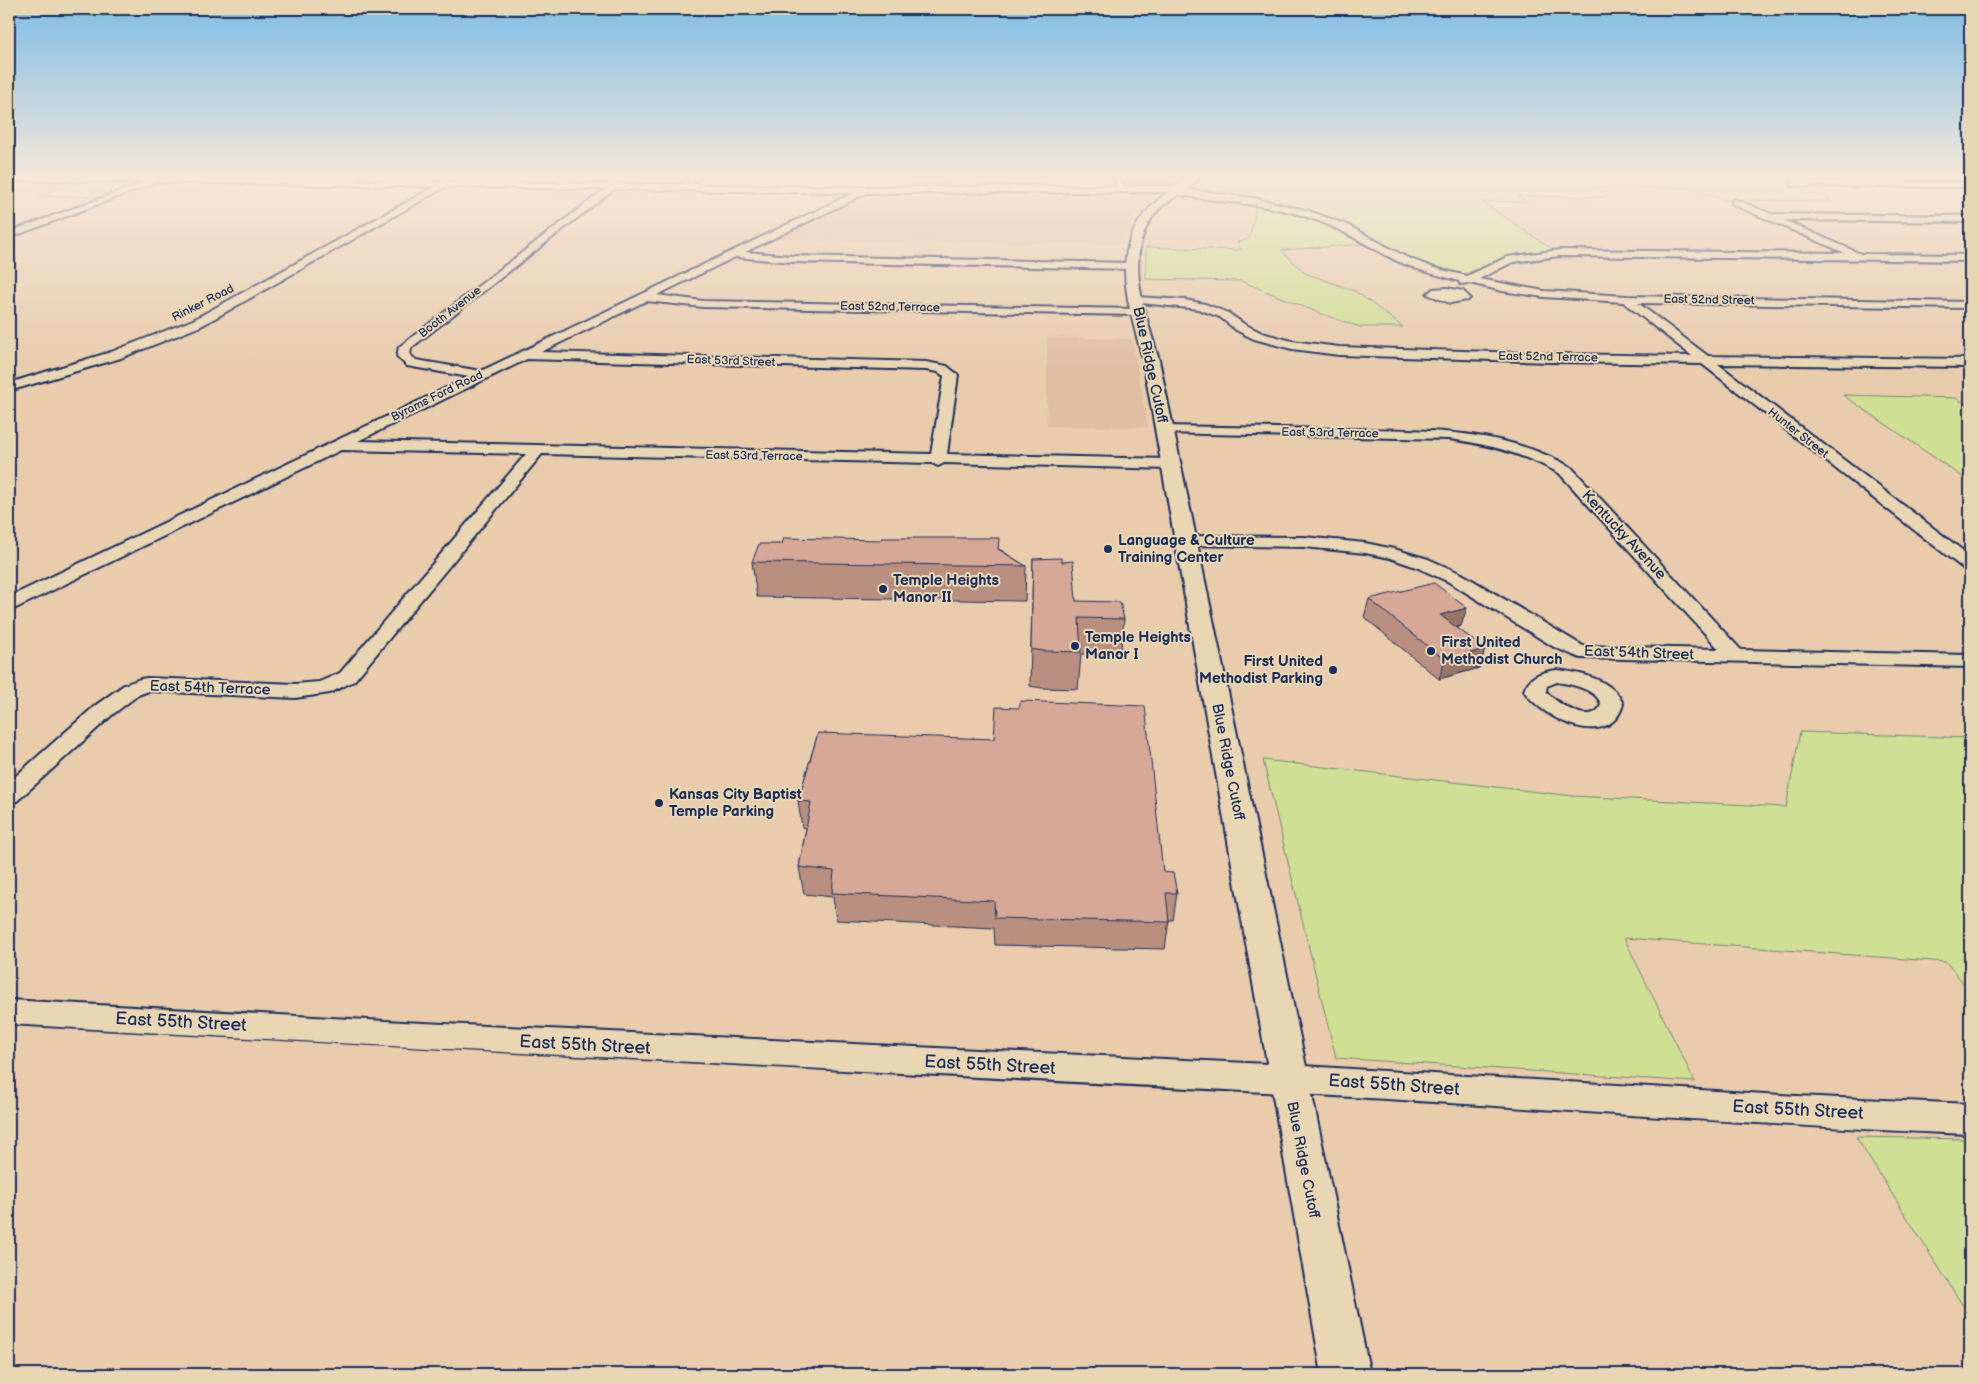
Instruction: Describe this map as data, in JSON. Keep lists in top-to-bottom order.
{
  "streets": {
    "main road": ["Blue Ridge Cutoff"],
    "street": [
      "East 52nd Street",
      "Rinker Road",
      "East 52nd Terrace",
      "Booth Avenue",
      "East 53rd Street",
      "Byrams Ford Road",
      "East 53rd Terrace",
      "Hunter Street",
      "Kentucky Avenue",
      "East 54th Street",
      "East 54th Terrace",
      "East 55th Street"
    ]
  },
  "crossings": [
    ["East 52nd Street", "Hunter Street"],
    ["East 52nd Terrace", "Blue Ridge Cutoff"],
    ["East 52nd Terrace", "Byrams Ford Road"],
    ["East 52nd Terrace", "Hunter Street"],
    ["Booth Avenue", "Byrams Ford Road"],
    ["East 53rd Street", "Byrams Ford Road"],
    ["East 53rd Street", "East 53rd Terrace"],
    ["Blue Ridge Cutoff", "East 53rd Terrace"],
    ["Blue Ridge Cutoff", "East 54th Street"],
    ["Blue Ridge Cutoff", "East 55th Street"],
    ["Byrams Ford Road", "East 53rd Terrace"],
    ["East 53rd Terrace", "Kentucky Avenue"],
    ["East 53rd Terrace", "East 54th Terrace"],
    ["Kentucky Avenue", "East 54th Street"]
  ],
  "places": [
    "Language & Culture Training Center",
    "Temple Heights Manor II",
    "Temple Heights Manor I",
    "First United Methodist Church",
    "First United Methodist Parking",
    "Kansas City Baptist Temple Parking"
  ]
}
